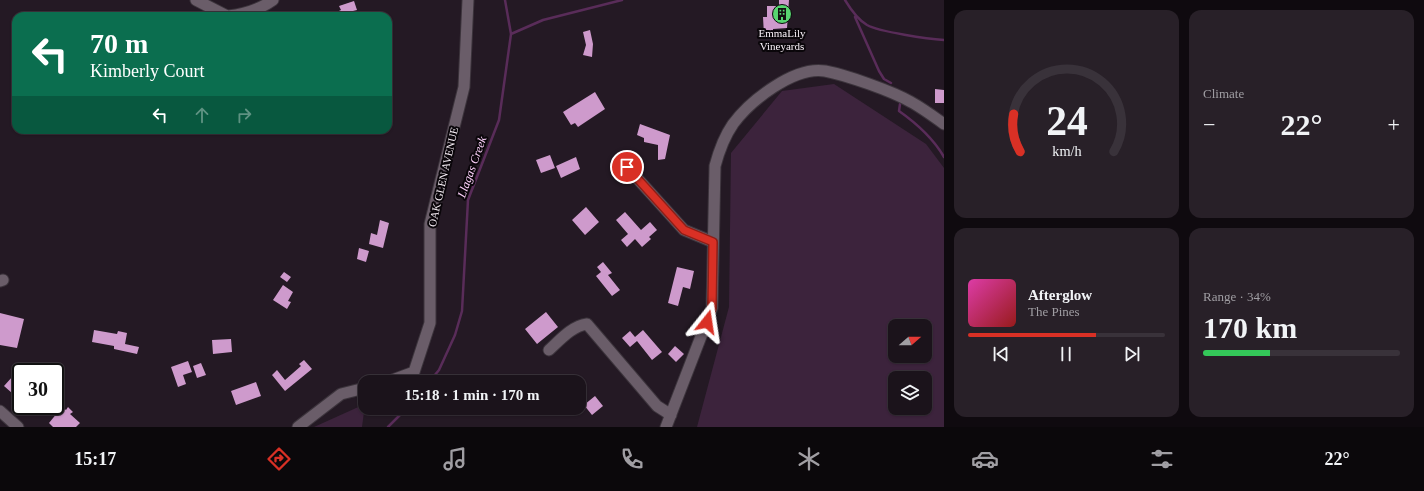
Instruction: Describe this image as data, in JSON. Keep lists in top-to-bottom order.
{
  "streets": {
    "street": ["OAK GLEN AVENUE"]
  },
  "water": ["Llagas Creek"],
  "places": {
    "building": ["EmmaLily Vineyards"]
  },
  "north": "right",
  "page": {
    "tile": [
      "Climate",
      ["Range · 34%", "170 km"]
    ],
    "turn": ["70 m", "Kimberly Court"],
    "heat": ["−", "22°", "+"],
    "song": ["Afterglow", "The Pines"],
    "limit": "30",
    "trip": "15:18 · 1 min · 170 m",
    "tabs": ["15:17", "22°"],
    "gauge": ["24", "km/h"]
  }
}
